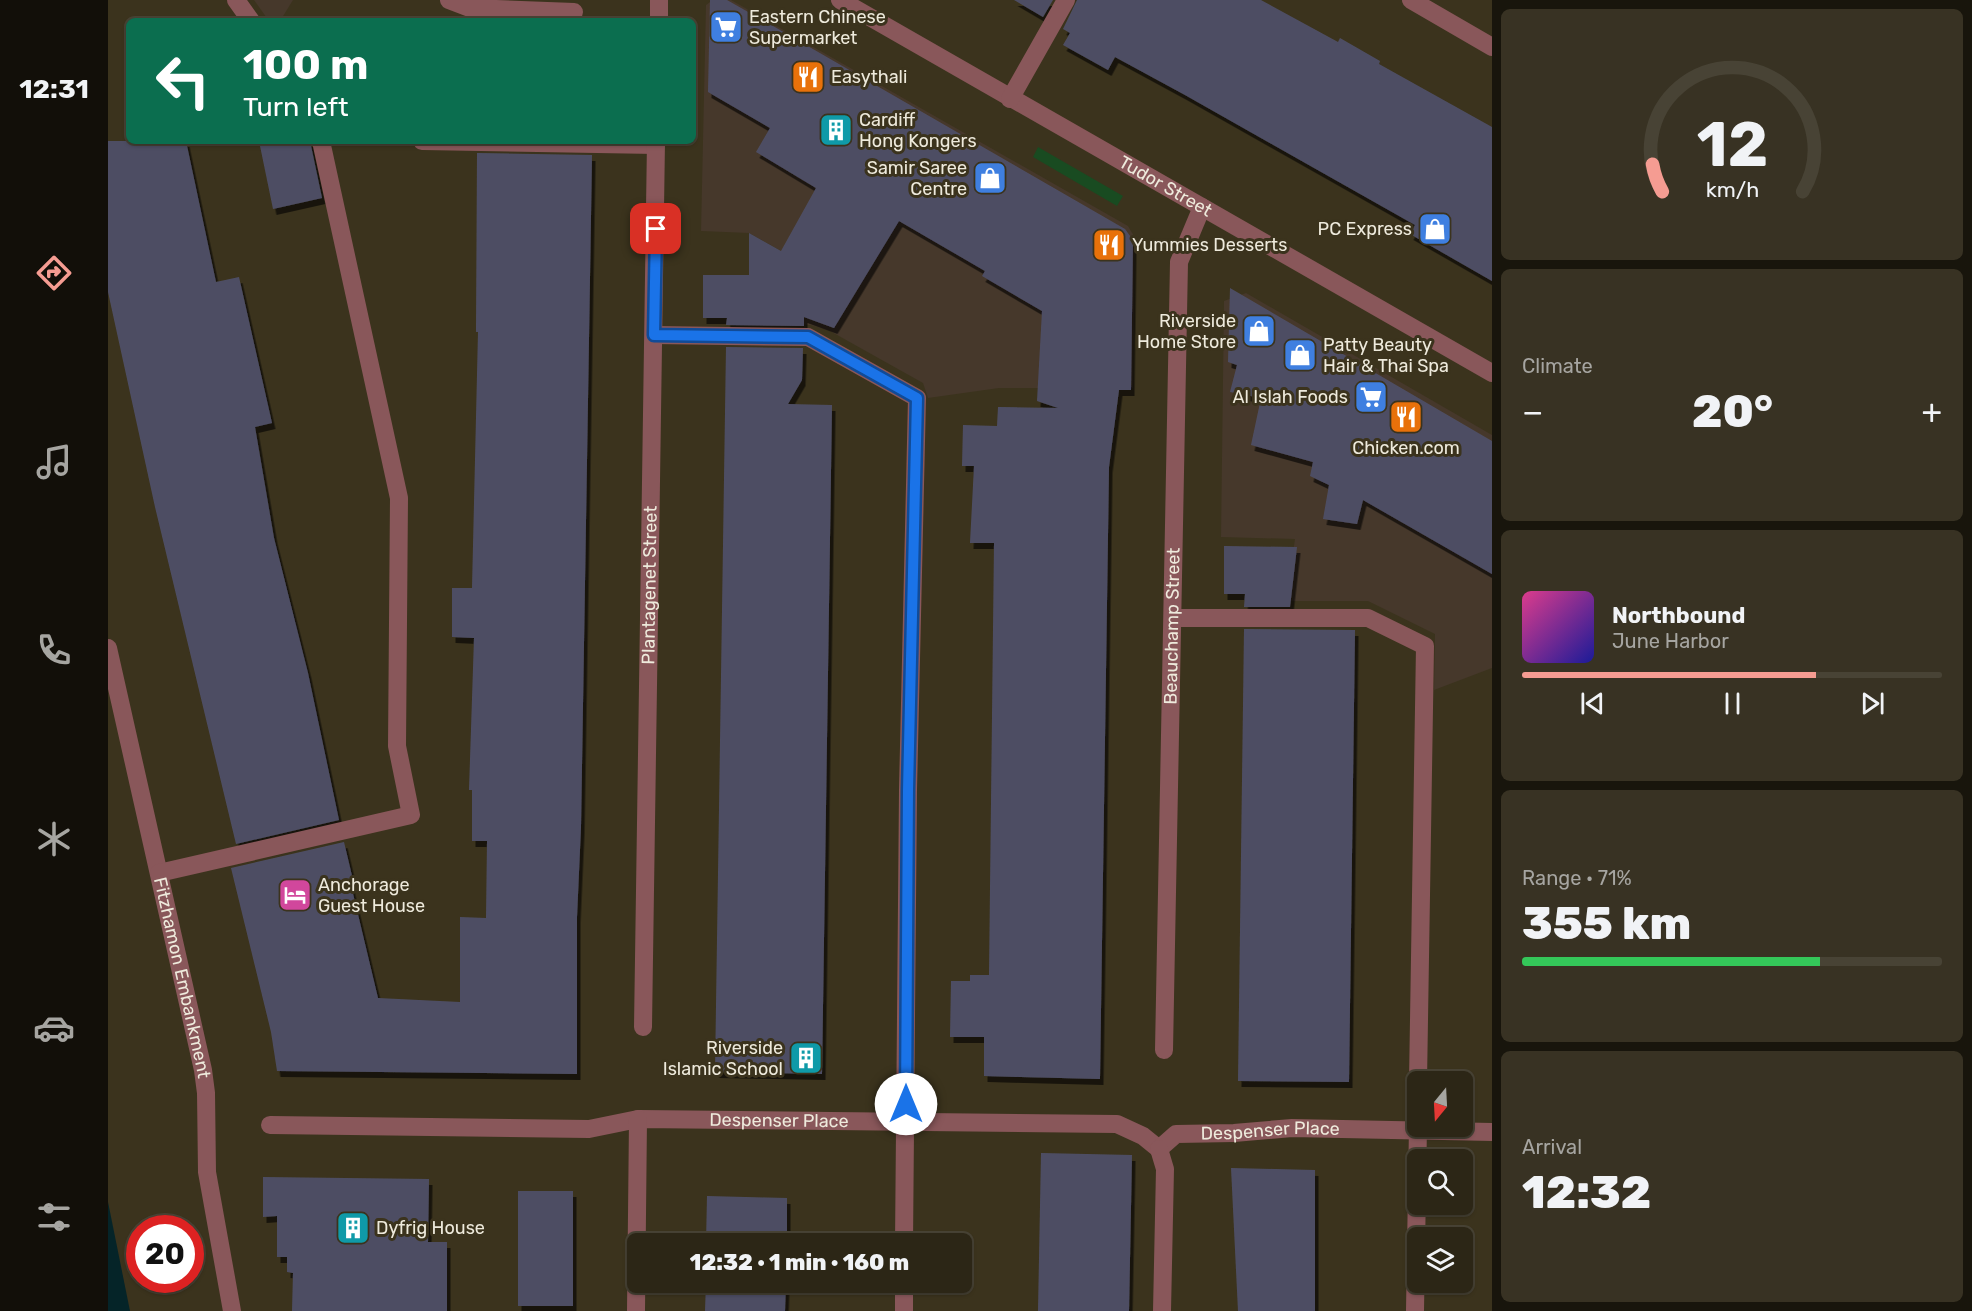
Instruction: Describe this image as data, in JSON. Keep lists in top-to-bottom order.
{
  "streets": {
    "street": [
      "Tudor Street",
      "Plantagenet Street",
      "Beauchamp Street",
      "Fitzhamon Embankment",
      "Despenser Place"
    ]
  },
  "crossings": [
    ["Tudor Street", "Beauchamp Street"]
  ],
  "places": {
    "supermarket": ["Eastern Chinese Supermarket", "Al Islah Foods"],
    "restaurant": ["Easythali", "Yummies Desserts", "Chicken.com"],
    "building": ["Cardiff Hong Kongers", "Riverside Islamic School", "Dyfrig House"],
    "shop": [
      "Samir Saree Centre",
      "PC Express",
      "Riverside Home Store",
      "Patty Beauty Hair & Thai Spa"
    ],
    "hotel": ["Anchorage Guest House"]
  },
  "north": "bottom",
  "page": {
    "tabs": "12:31",
    "turn": ["100 m", "Turn left"],
    "tile": [
      "Climate",
      ["Range · 71%", "355 km"],
      ["Arrival", "12:32"]
    ],
    "heat": ["−", "20°", "+"],
    "song": ["Northbound", "June Harbor"],
    "limit": "20",
    "trip": "12:32 · 1 min · 160 m",
    "gauge": ["12", "km/h"]
  }
}
